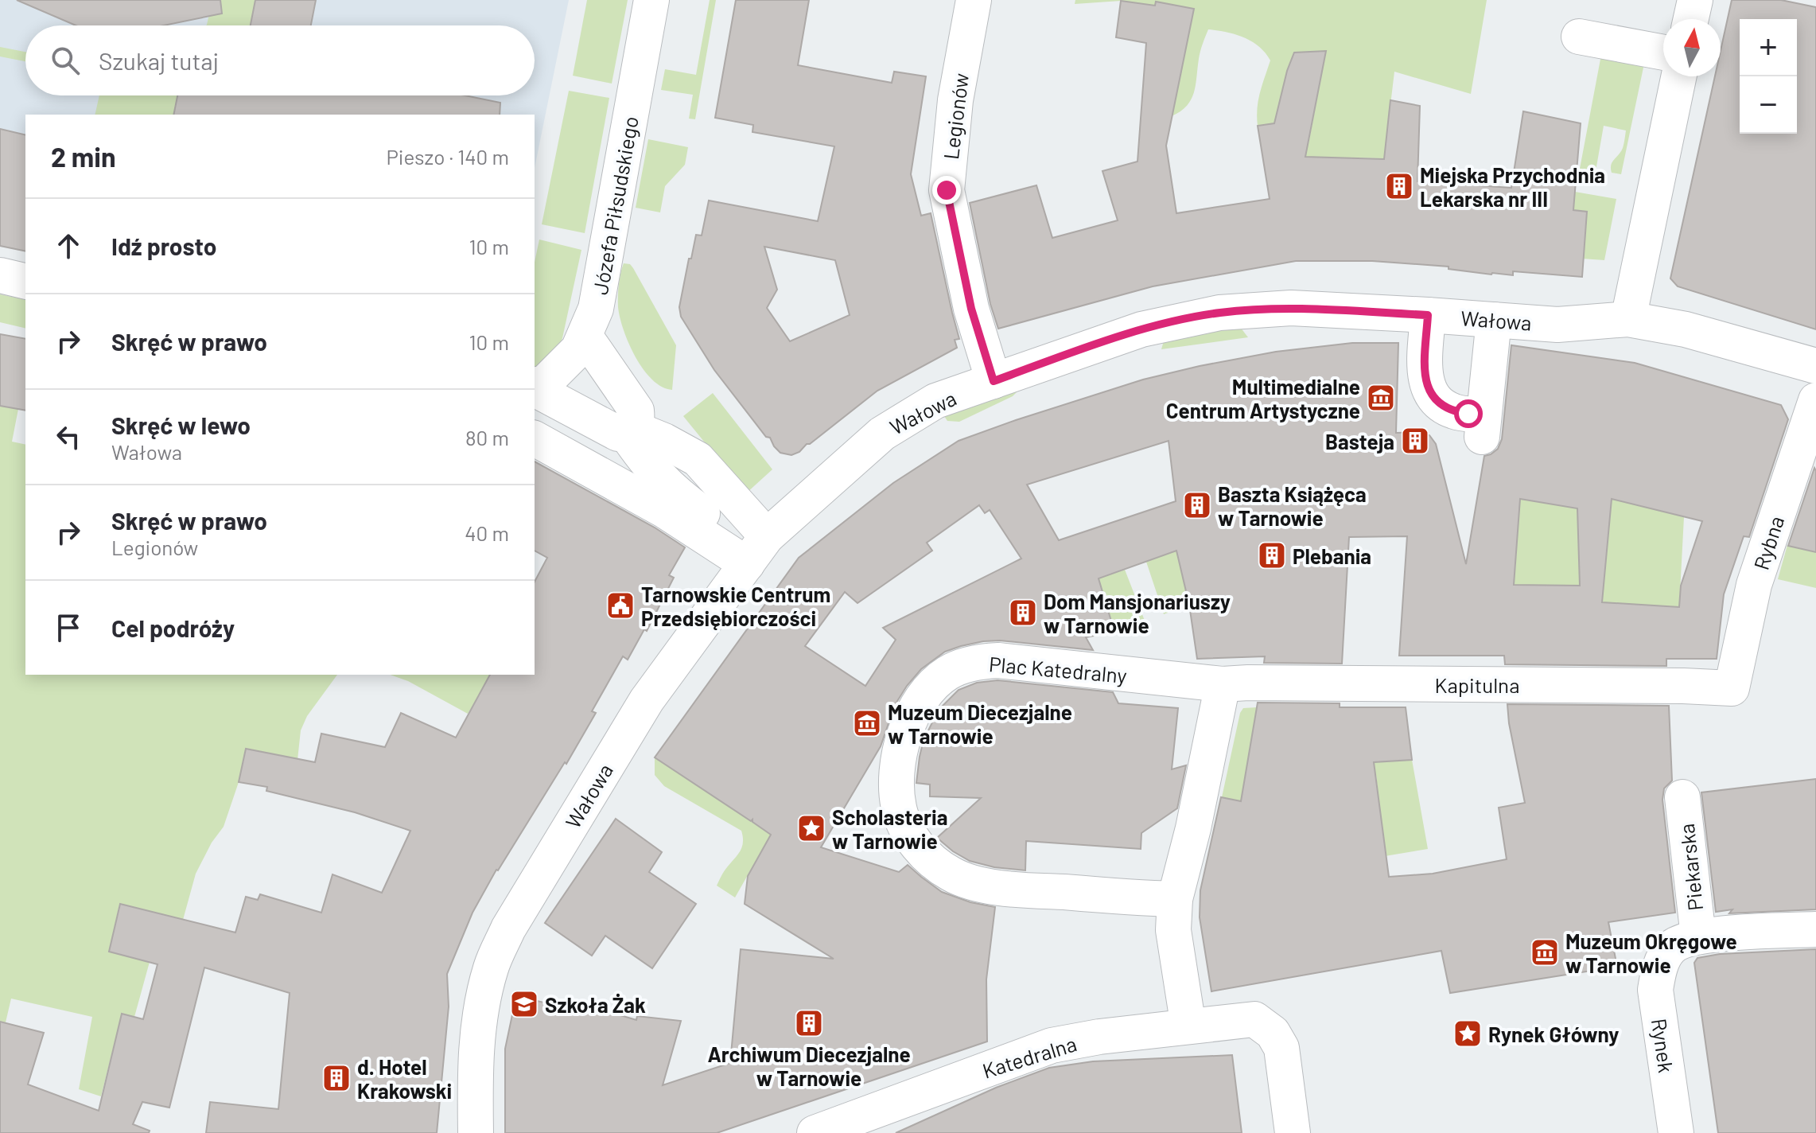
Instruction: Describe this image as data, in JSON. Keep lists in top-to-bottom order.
{
  "streets": {
    "street": [
      "Legionów",
      "Józefa Piłsudskiego",
      "Wałowa",
      "Rybna",
      "Plac Katedralny",
      "Kapitulna",
      "Piekarska",
      "Rynek",
      "Katedralna"
    ]
  },
  "crossings": [
    ["Legionów", "Wałowa"],
    ["Rybna", "Kapitulna"],
    ["Plac Katedralny", "Kapitulna"],
    ["Piekarska", "Rynek"]
  ],
  "places": {
    "building": [
      "Miejska Przychodnia Lekarska nr III",
      "Basteja",
      "Baszta Książęca w Tarnowie",
      "Plebania",
      "Dom Mansjonariuszy w Tarnowie",
      "Archiwum Diecezjalne w Tarnowie",
      "d. Hotel Krakowski"
    ],
    "museum": ["Multimedialne Centrum Artystyczne", "Muzeum Diecezjalne w Tarnowie", "Muzeum Okręgowe w Tarnowie"],
    "public building": ["Tarnowskie Centrum Przedsiębiorczości"],
    "place": ["Scholasteria w Tarnowie", "Rynek Główny"],
    "school or university": ["Szkoła Żak"]
  },
  "north": "top",
  "page": {
    "map_buttons": ["+", "−"],
    "search": "Szukaj tutaj",
    "heading": ["2 min", "Pieszo · 140 m"],
    "list": [
      ["Idź prosto", "10 m"],
      ["Skręć w prawo", "10 m"],
      ["Skręć w lewo", "Wałowa", "80 m"],
      ["Skręć w prawo", "Legionów", "40 m"],
      "Cel podróży"
    ]
  }
}
